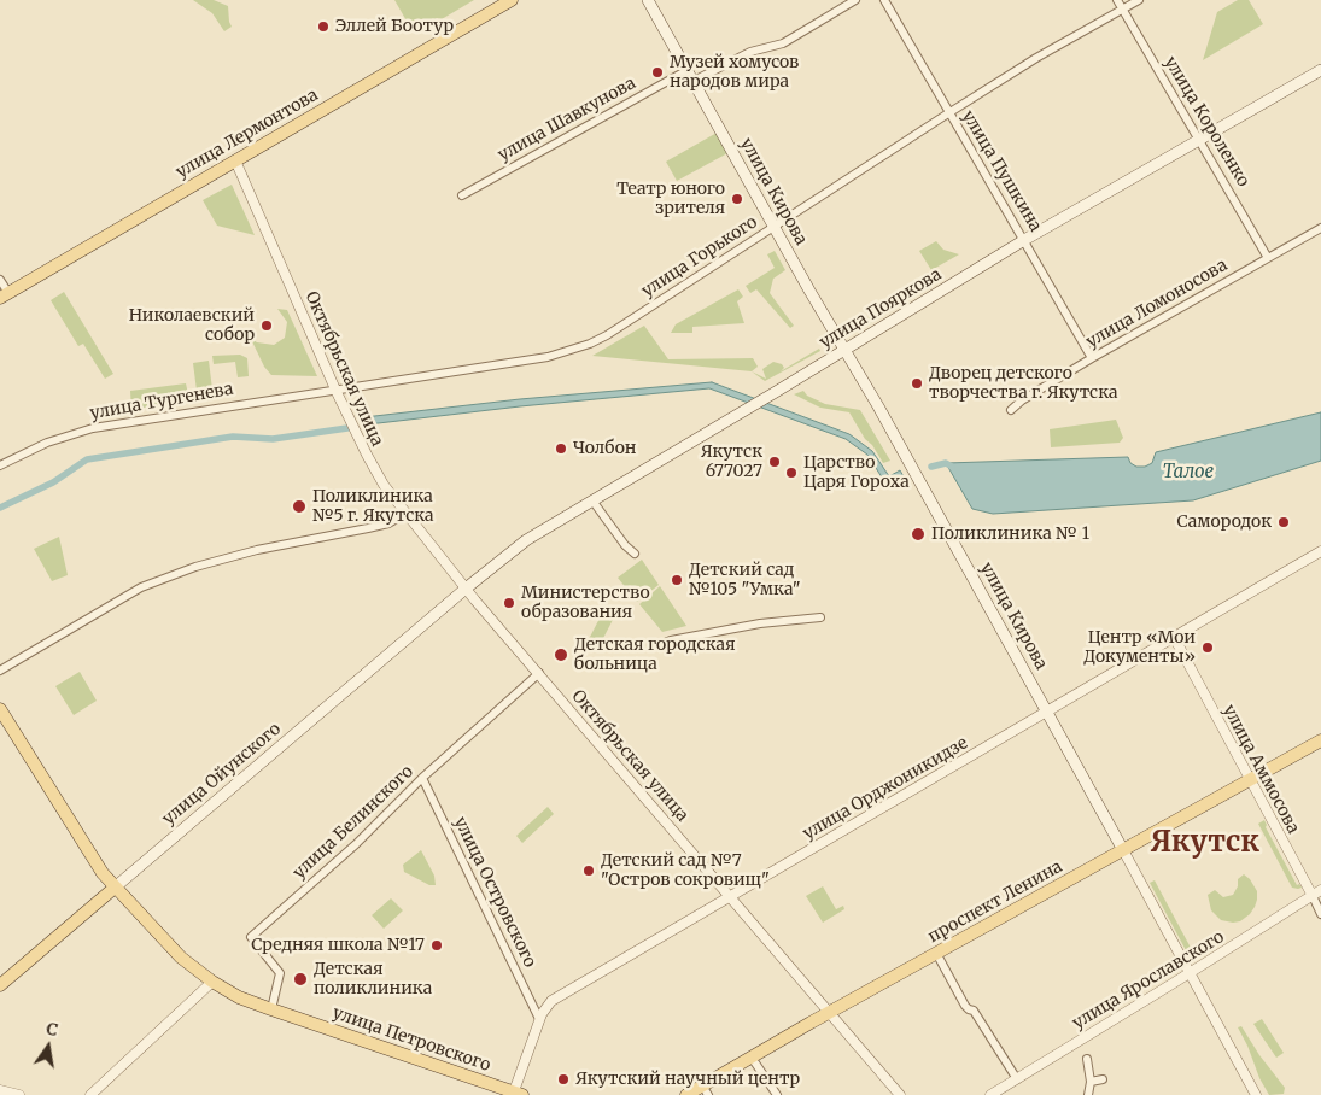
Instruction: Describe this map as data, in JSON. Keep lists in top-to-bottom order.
{
  "streets": {
    "main road": [
      "улица Лермонтова",
      "улица Кирова",
      "улица Пояркова",
      "улица Ойунского",
      "проспект Ленина",
      "улица Петровского"
    ],
    "street": [
      "улица Шавкунова",
      "улица Короленко",
      "улица Пушкина",
      "улица Горького",
      "улица Ломоносова",
      "Октябрьская улица",
      "улица Тургенева",
      "улица Аммосова",
      "улица Орджоникидзе",
      "улица Белинского",
      "улица Островского",
      "улица Ярославского"
    ]
  },
  "crossings": [
    ["улица Шавкунова", "улица Кирова"],
    ["улица Короленко", "улица Горького"],
    ["улица Короленко", "улица Ломоносова"],
    ["улица Короленко", "улица Пояркова"],
    ["улица Лермонтова", "Октябрьская улица"],
    ["улица Пушкина", "улица Горького"],
    ["улица Пушкина", "улица Ломоносова"],
    ["улица Пушкина", "улица Пояркова"],
    ["улица Кирова", "улица Горького"],
    ["улица Кирова", "улица Пояркова"],
    ["улица Кирова", "улица Орджоникидзе"],
    ["улица Кирова", "проспект Ленина"],
    ["улица Кирова", "улица Ярославского"],
    ["улица Горького", "Октябрьская улица"],
    ["улица Горького", "улица Тургенева"],
    ["улица Пояркова", "Октябрьская улица"],
    ["улица Пояркова", "улица Ойунского"],
    ["Октябрьская улица", "улица Тургенева"],
    ["Октябрьская улица", "улица Ойунского"],
    ["Октябрьская улица", "улица Орджоникидзе"],
    ["Октябрьская улица", "улица Белинского"],
    ["Октябрьская улица", "проспект Ленина"],
    ["улица Аммосова", "улица Орджоникидзе"],
    ["улица Аммосова", "проспект Ленина"],
    ["улица Аммосова", "улица Ярославского"],
    ["улица Ойунского", "улица Петровского"],
    ["улица Орджоникидзе", "улица Островского"],
    ["улица Орджоникидзе", "улица Петровского"],
    ["улица Белинского", "улица Островского"],
    ["улица Белинского", "улица Петровского"]
  ],
  "districts": ["Якутск"],
  "water": ["Талое"],
  "places": [
    "Эллей Боотур",
    "Музей хомусов народов мира",
    "Театр юного зрителя",
    "Николаевский собор",
    "Дворец детского творчества г. Якутска",
    "Чолбон",
    "Якутск 677027",
    "Царство Царя Гороха",
    "Поликлиника №5 г. Якутска",
    "Самородок",
    "Поликлиника № 1",
    "Детский сад №105 \"Умка\"",
    "Министерство образования",
    "Центр «Мои Документы»",
    "Детская городская больница",
    "Детский сад №7 \"Остров сокровищ\"",
    "Средняя школа №17",
    "Детская поликлиника",
    "Якутский научный центр"
  ],
  "north": "top"
}
